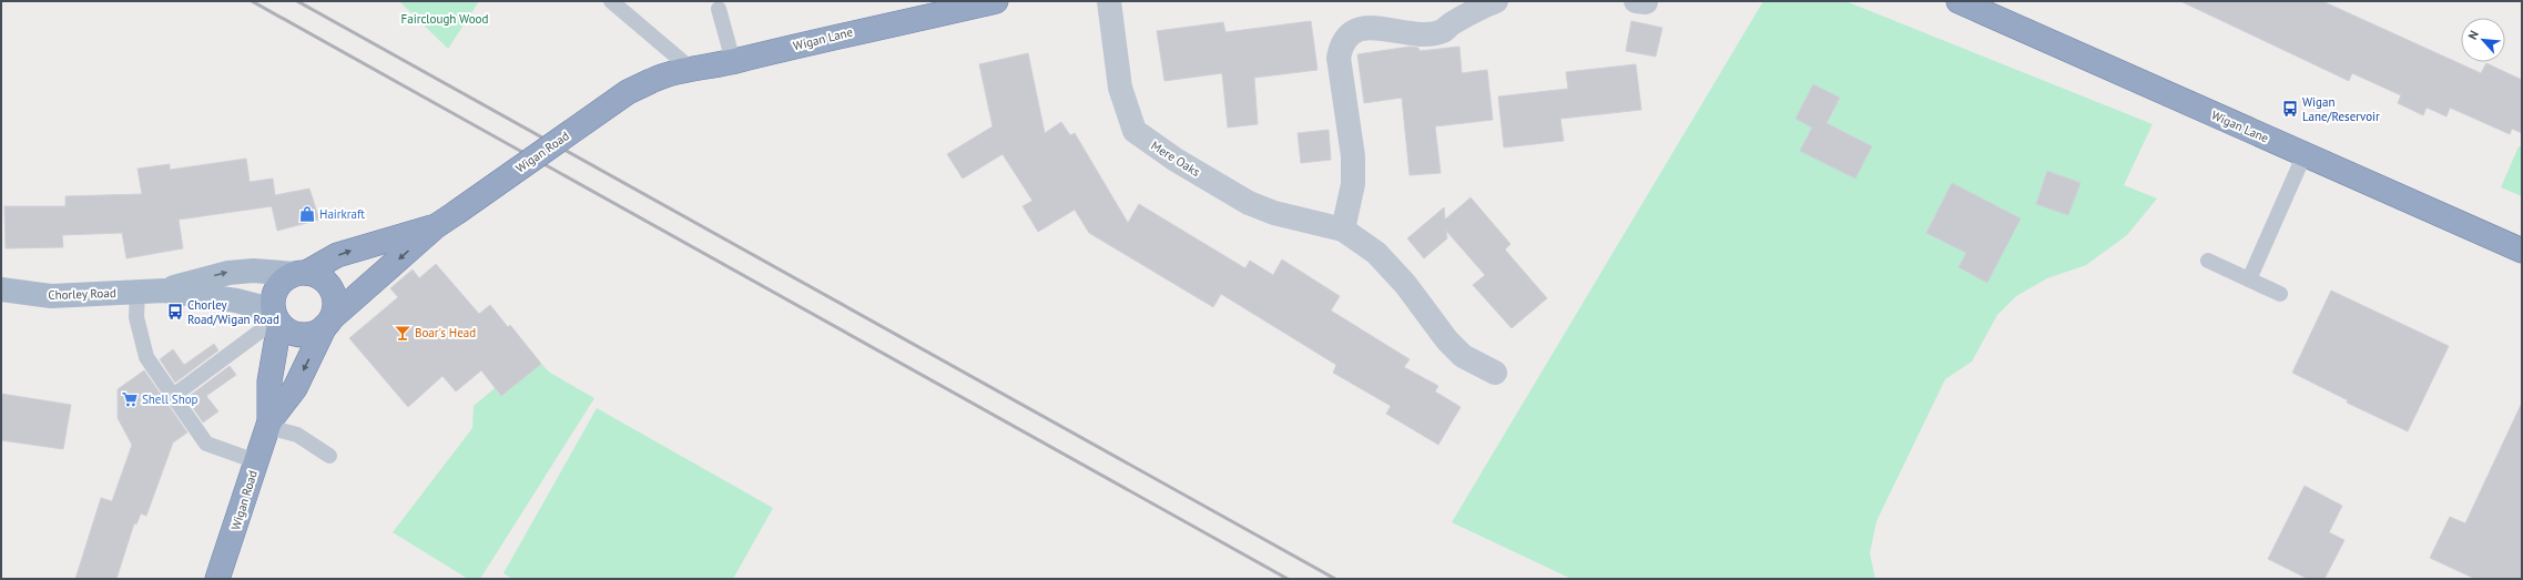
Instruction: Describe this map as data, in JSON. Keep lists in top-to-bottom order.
{
  "streets": {
    "highway": ["Wigan Lane", "Wigan Road"],
    "main road": ["Chorley Road"],
    "street": ["Mere Oaks"]
  },
  "crossings": [
    ["Wigan Lane", "Wigan Road"],
    ["Wigan Road", "Chorley Road"]
  ],
  "parks": ["Fairclough Wood"],
  "places": {
    "bus stop": ["Wigan Lane/Reservoir", "Chorley Road/Wigan Road"],
    "shop": ["Hairkraft"],
    "bar": ["Boar's Head"],
    "supermarket": ["Shell Shop"]
  },
  "north": "top left"
}
